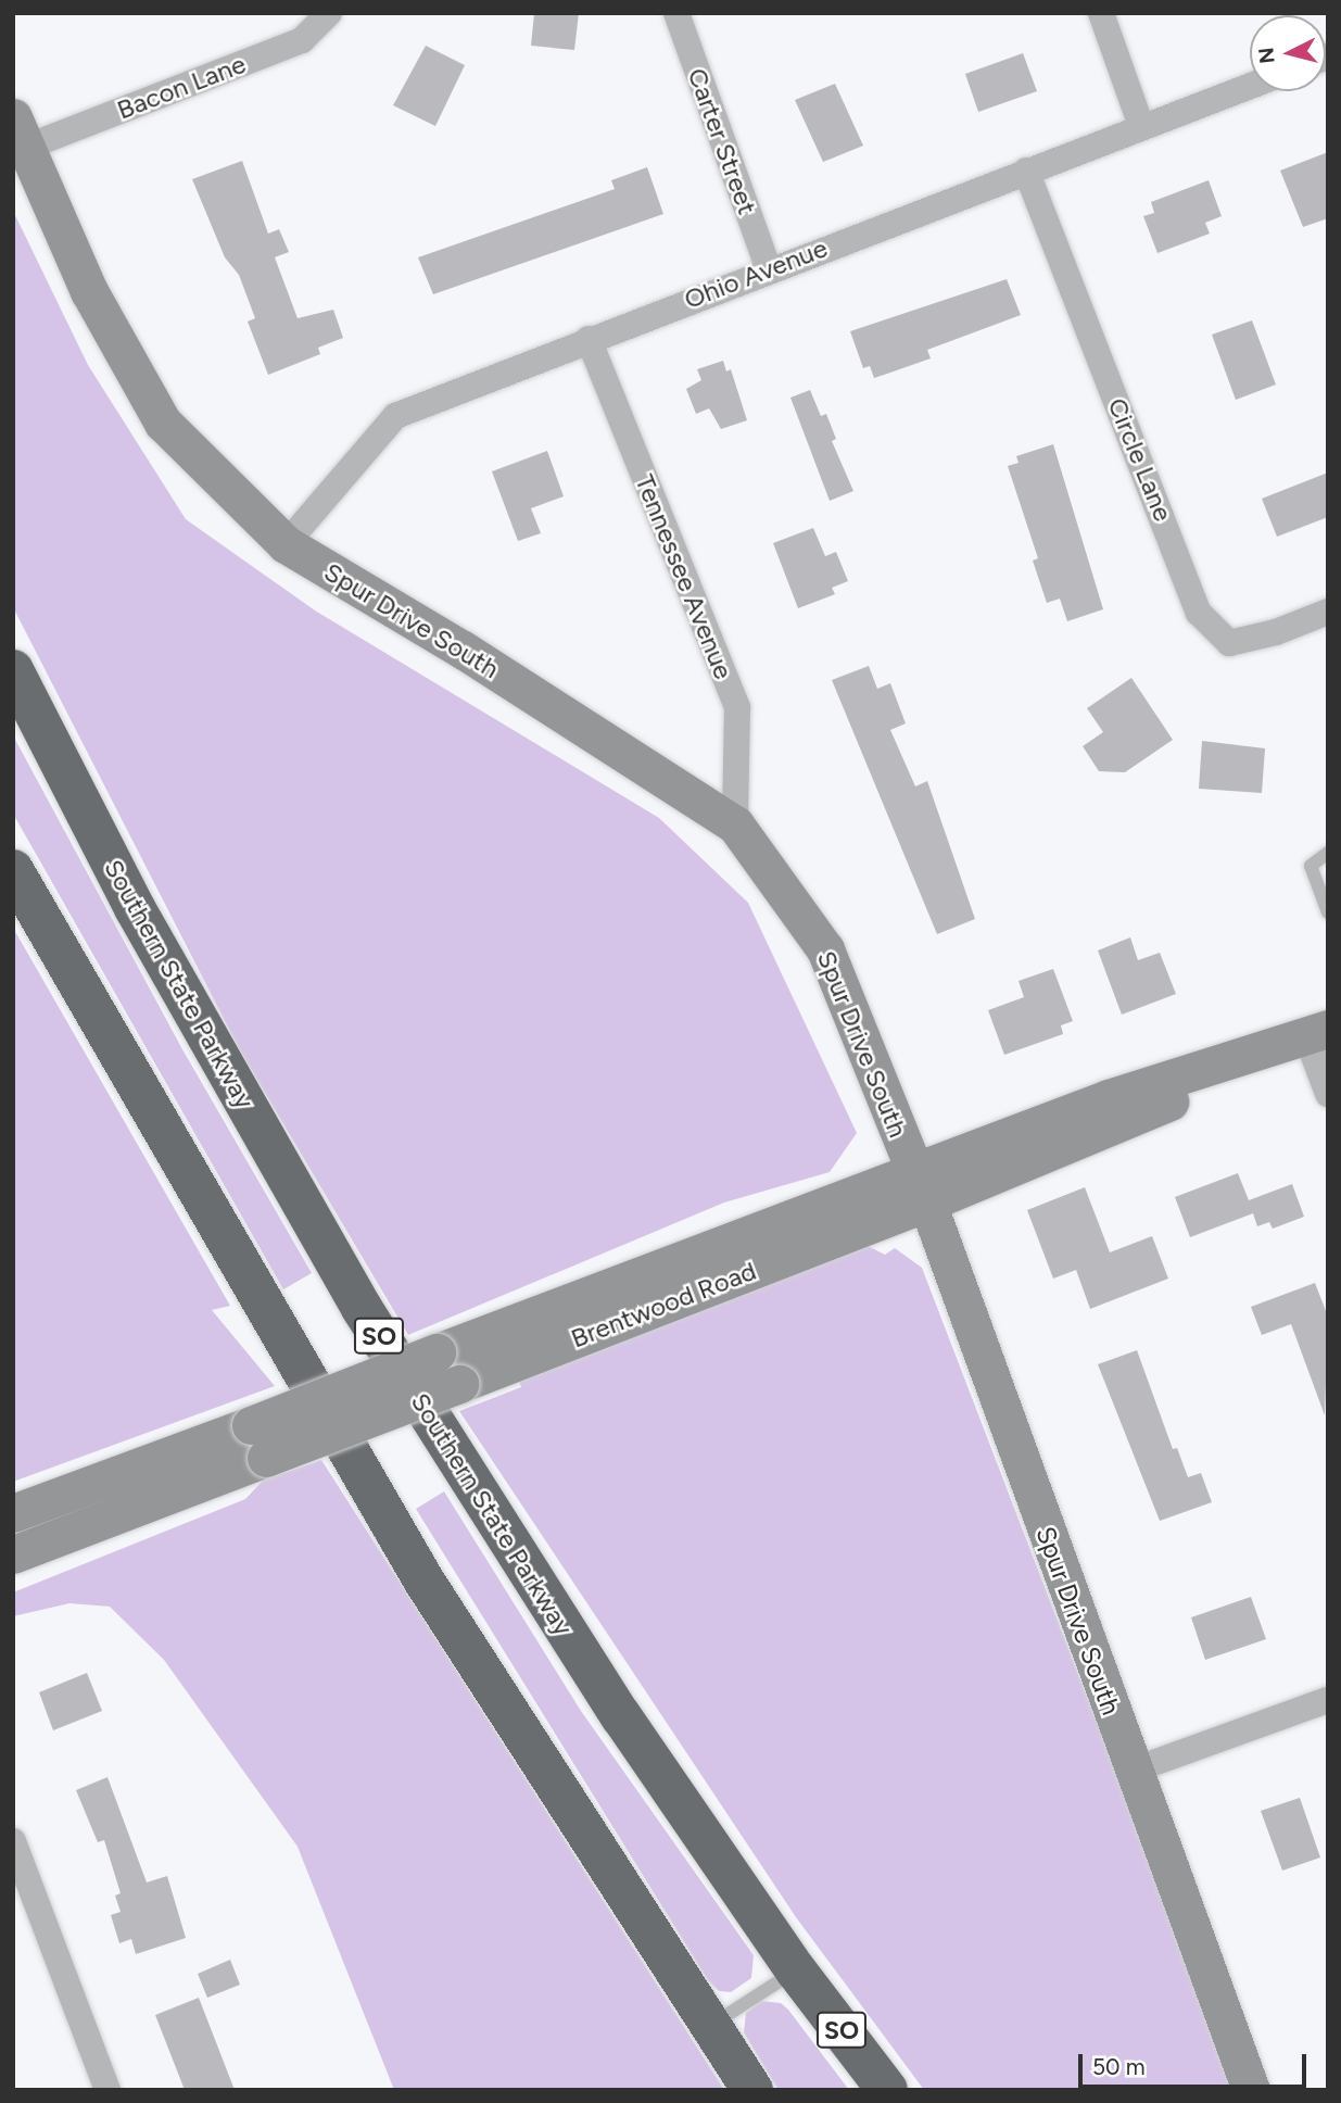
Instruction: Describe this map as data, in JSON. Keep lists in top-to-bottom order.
{
  "streets": {
    "highway": ["Southern State Parkway", "SO"],
    "street": [
      "Bacon Lane",
      "Carter Street",
      "Ohio Avenue",
      "Circle Lane",
      "Tennessee Avenue",
      "Spur Drive South",
      "Brentwood Road"
    ]
  },
  "crossings": [
    ["Bacon Lane", "Spur Drive South"],
    ["Carter Street", "Ohio Avenue"],
    ["Ohio Avenue", "Circle Lane"],
    ["Ohio Avenue", "Tennessee Avenue"],
    ["Ohio Avenue", "Spur Drive South"],
    ["Tennessee Avenue", "Spur Drive South"],
    ["Spur Drive South", "Brentwood Road"]
  ],
  "scale_bar": "50 m",
  "north": "left"
}
